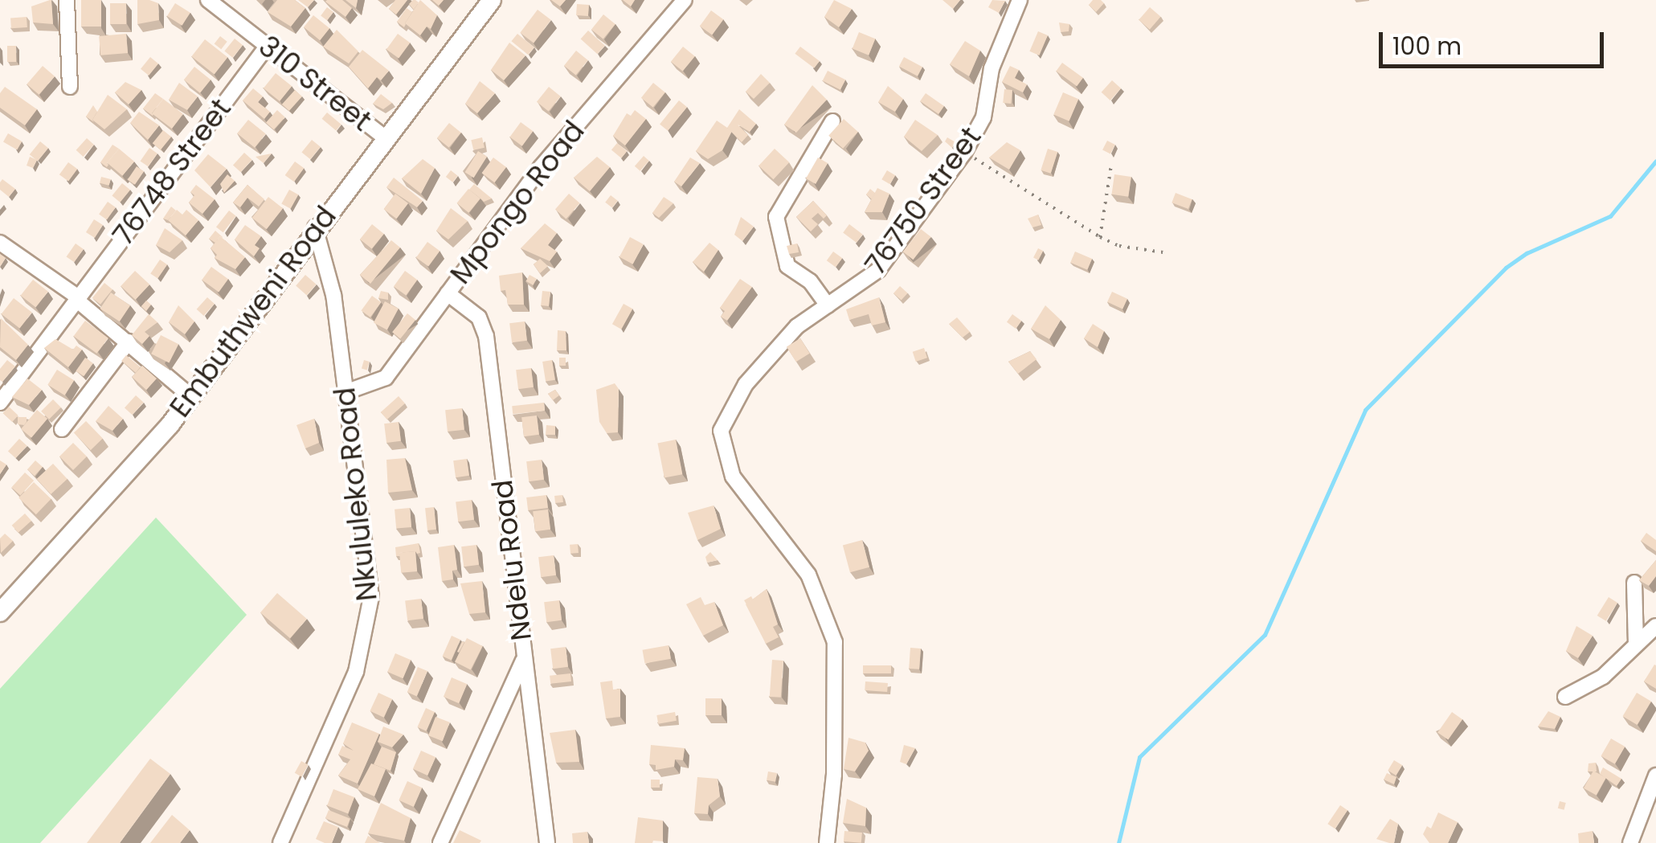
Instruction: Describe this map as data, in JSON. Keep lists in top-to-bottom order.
{
  "streets": {
    "street": [
      "310 Street",
      "76748 Street",
      "76750 Street",
      "Mpongo Road",
      "Embuthweni Road",
      "Nkululeko Road",
      "Ndelu Road"
    ]
  },
  "crossings": [
    ["310 Street", "76748 Street"],
    ["310 Street", "Embuthweni Road"],
    ["Mpongo Road", "Nkululeko Road"],
    ["Mpongo Road", "Ndelu Road"],
    ["Embuthweni Road", "Nkululeko Road"]
  ],
  "scale_bar": "100 m"
}
